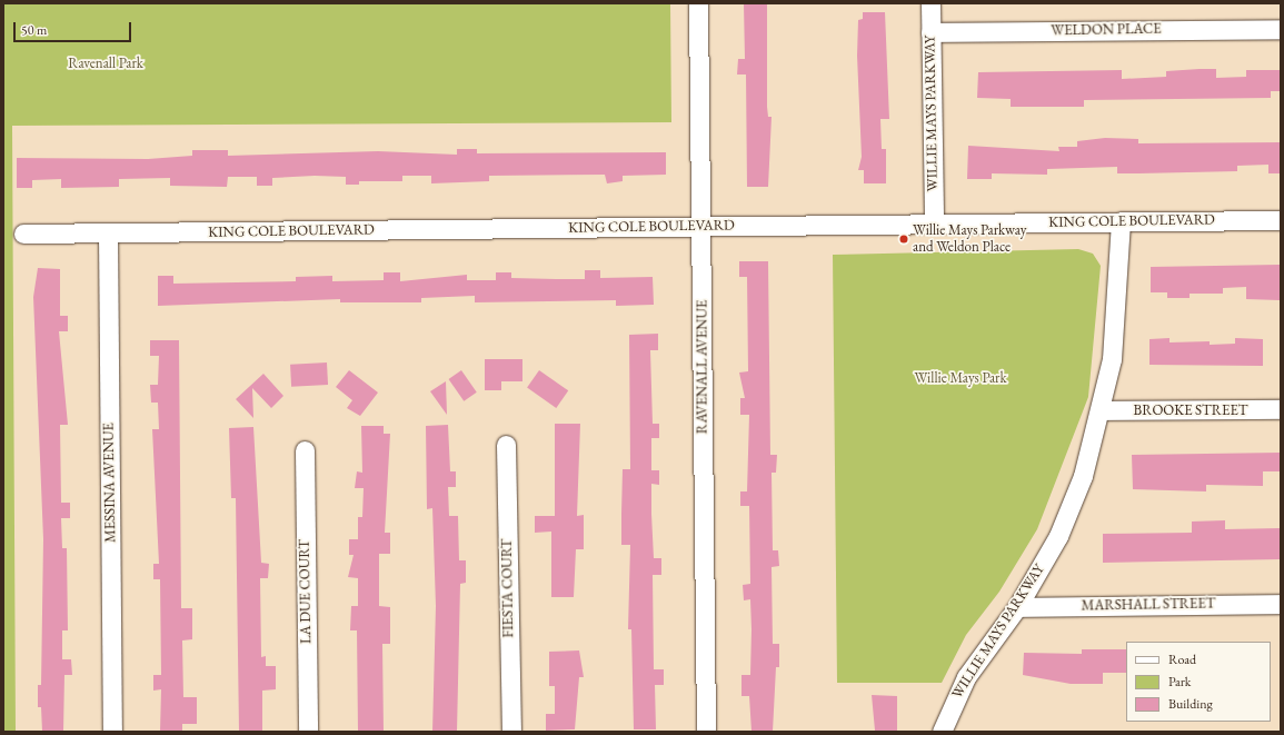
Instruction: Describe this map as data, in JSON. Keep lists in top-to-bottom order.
{
  "streets": {
    "street": [
      "WELDON PLACE",
      "WILLIE MAYS PARKWAY",
      "KING COLE BOULEVARD",
      "RAVENALL AVENUE",
      "BROOKE STREET",
      "MESSINA AVENUE",
      "FIESTA COURT",
      "LA DUE COURT",
      "MARSHALL STREET"
    ]
  },
  "crossings": [
    ["WELDON PLACE", "WILLIE MAYS PARKWAY"],
    ["WILLIE MAYS PARKWAY", "KING COLE BOULEVARD"],
    ["WILLIE MAYS PARKWAY", "BROOKE STREET"],
    ["WILLIE MAYS PARKWAY", "MARSHALL STREET"],
    ["KING COLE BOULEVARD", "RAVENALL AVENUE"],
    ["KING COLE BOULEVARD", "MESSINA AVENUE"]
  ],
  "parks": ["Ravenall Park", "Willie Mays Park"],
  "places": ["Willie Mays Parkway and Weldon Place"],
  "legend": ["Road", "Park", "Building"],
  "scale_bar": "50 m"
}
